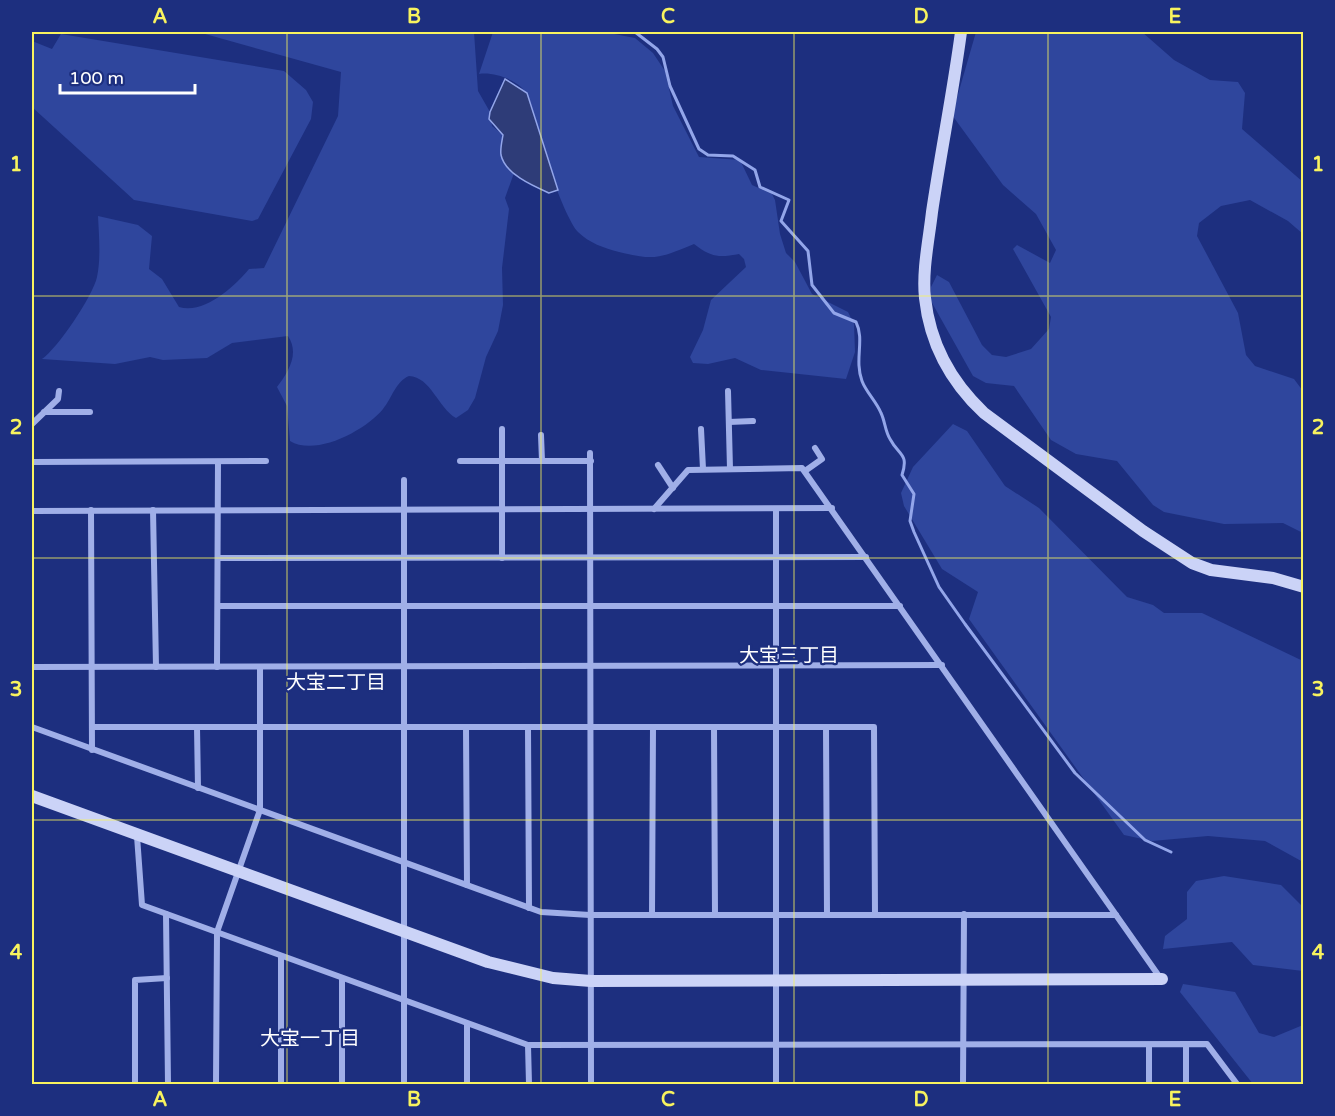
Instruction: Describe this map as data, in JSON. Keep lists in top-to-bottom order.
{
  "districts": ["大宝三丁目", "大宝二丁目", "大宝一丁目"],
  "scale_bar": "100 m",
  "grid": {
    "columns": [
      "A",
      "B",
      "C",
      "D",
      "E"
    ],
    "rows": [
      "1",
      "2",
      "3",
      "4"
    ]
  }
}
